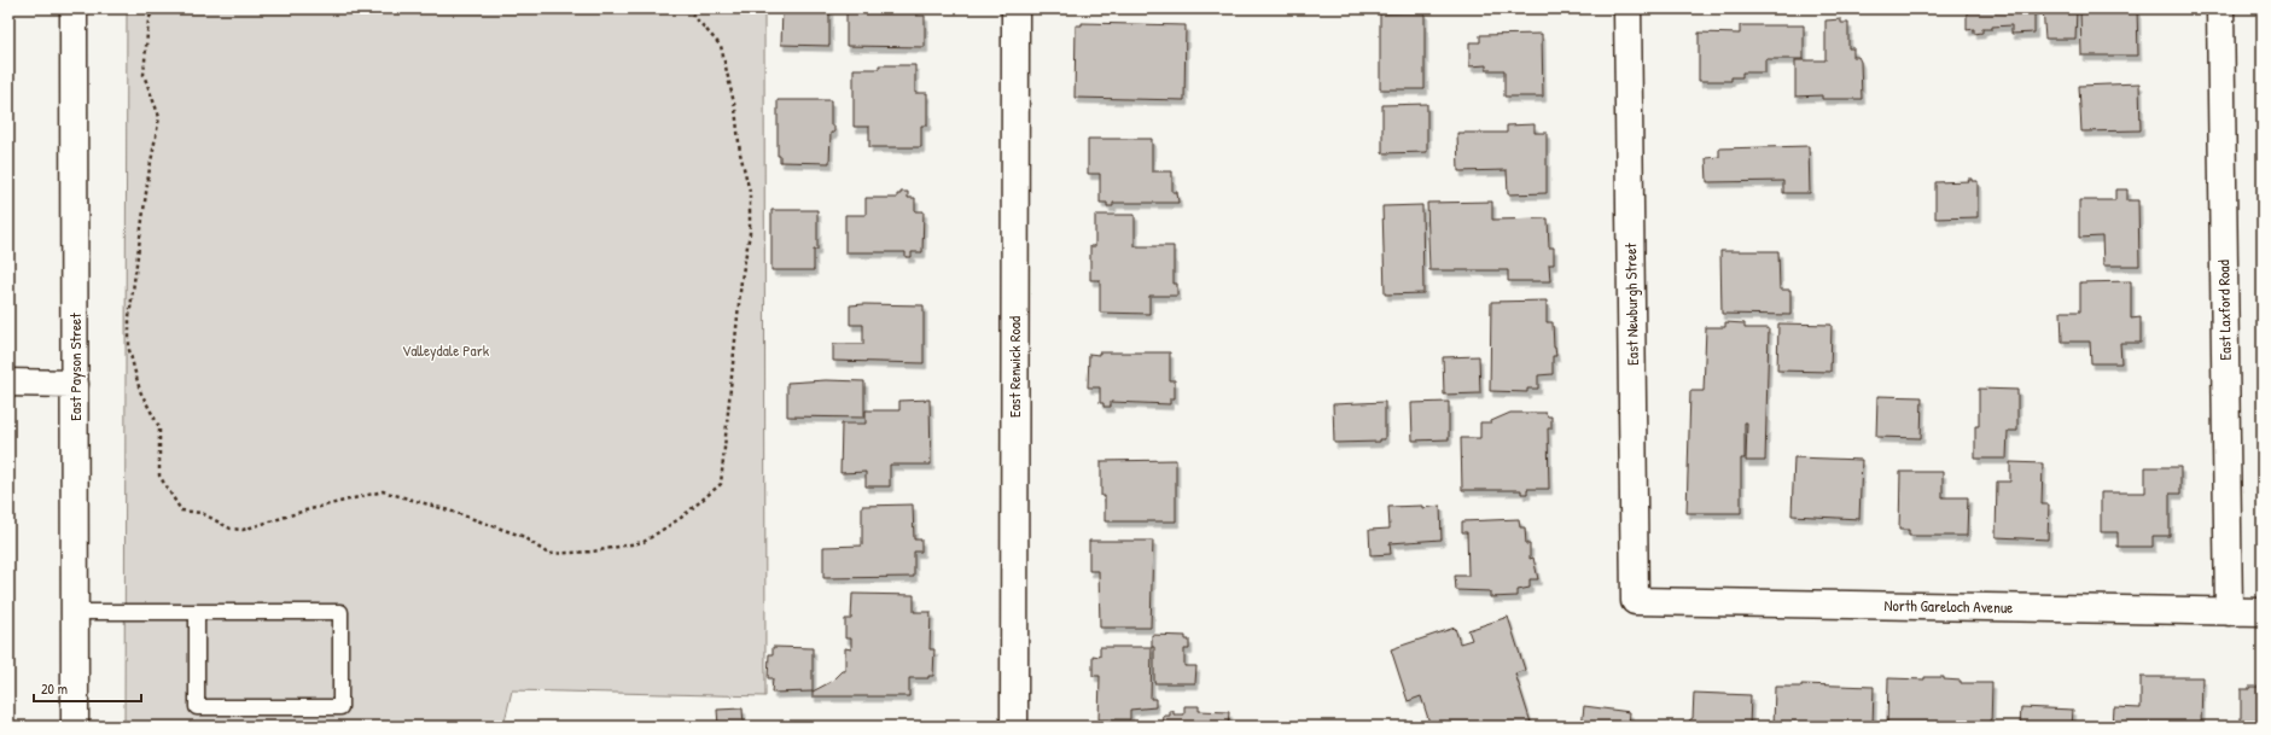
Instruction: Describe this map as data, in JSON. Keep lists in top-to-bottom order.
{
  "streets": {
    "street": [
      "East Newburgh Street",
      "East Laxford Road",
      "East Payson Street",
      "East Renwick Road",
      "North Gareloch Avenue"
    ]
  },
  "crossings": [
    ["East Newburgh Street", "North Gareloch Avenue"],
    ["East Laxford Road", "North Gareloch Avenue"]
  ],
  "parks": ["Valleydale Park"],
  "scale_bar": "20 m"
}
